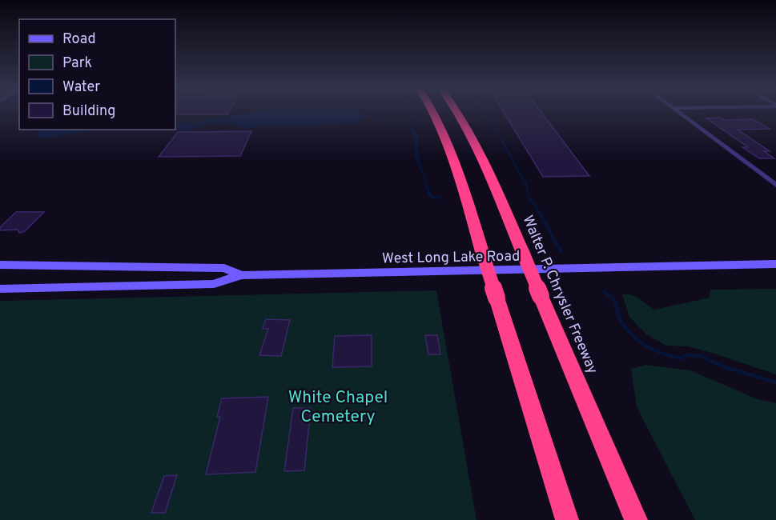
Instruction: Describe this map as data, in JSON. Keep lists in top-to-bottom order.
{
  "streets": {
    "highway": ["Walter P. Chrysler Freeway"],
    "main road": ["West Long Lake Road"]
  },
  "parks": ["White Chapel Cemetery"],
  "legend": [
    "Road",
    "Park",
    "Water",
    "Building"
  ]
}
